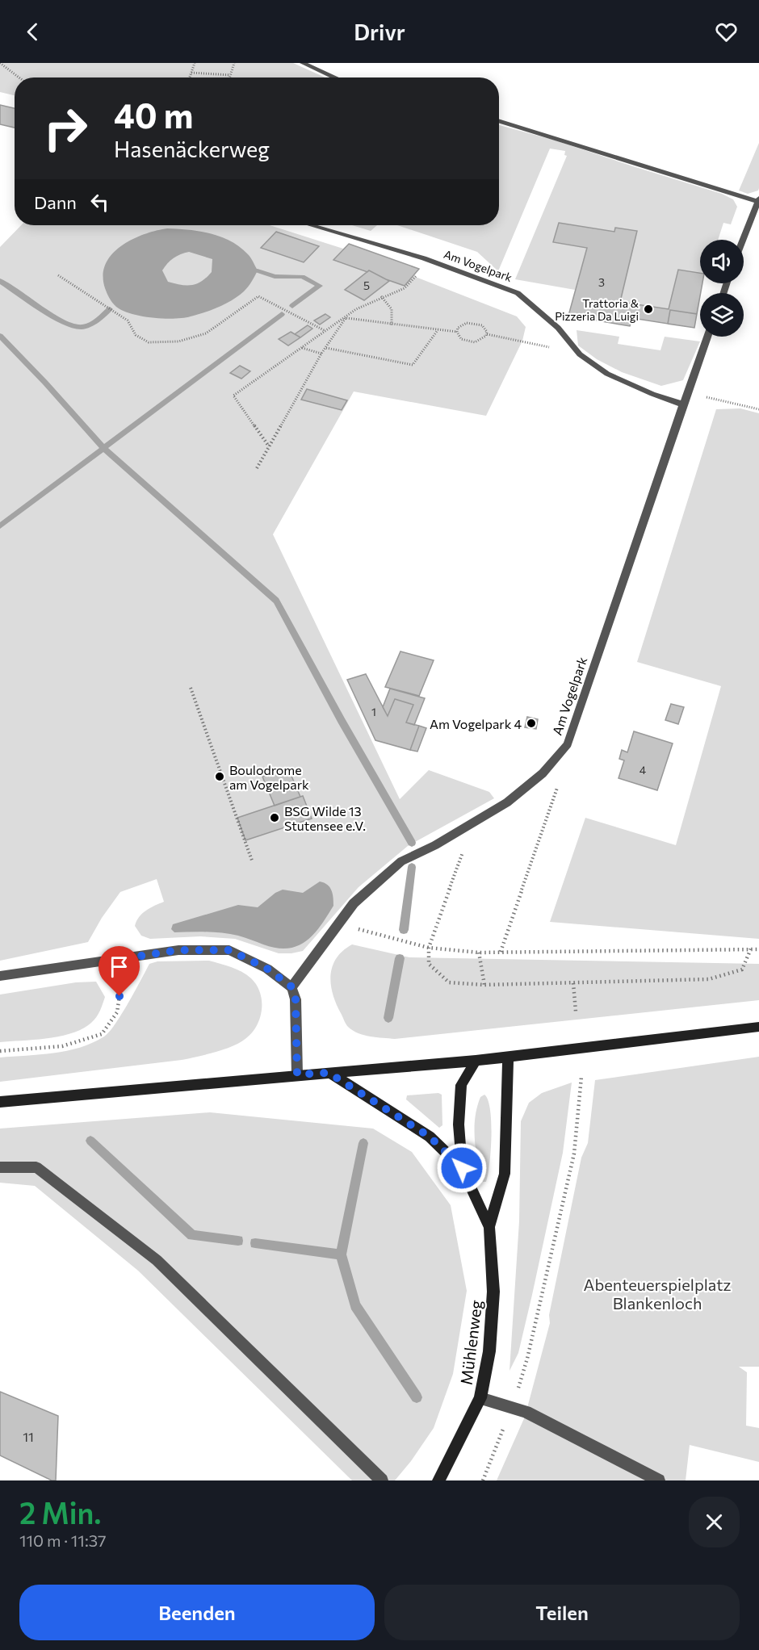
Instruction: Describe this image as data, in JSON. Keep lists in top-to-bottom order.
{
  "streets": {
    "main road": ["Mühlenweg"],
    "street": ["Am Vogelpark"]
  },
  "parks": ["Abenteuerspielplatz Blankenloch"],
  "places": [
    "Trattoria & Pizzeria Da Luigi",
    "Am Vogelpark 4",
    "Boulodrome am Vogelpark",
    "BSG Wilde 13 Stutensee e.V."
  ],
  "house_numbers": [
    "3",
    "5",
    "1",
    "4",
    "11"
  ],
  "page": {
    "header": "Drivr",
    "turn": ["40 m", "Hasenäckerweg"],
    "then": "Dann",
    "heading": ["2 Min.", "110 m · 11:37"],
    "buttons": ["Beenden", "Teilen"]
  }
}
